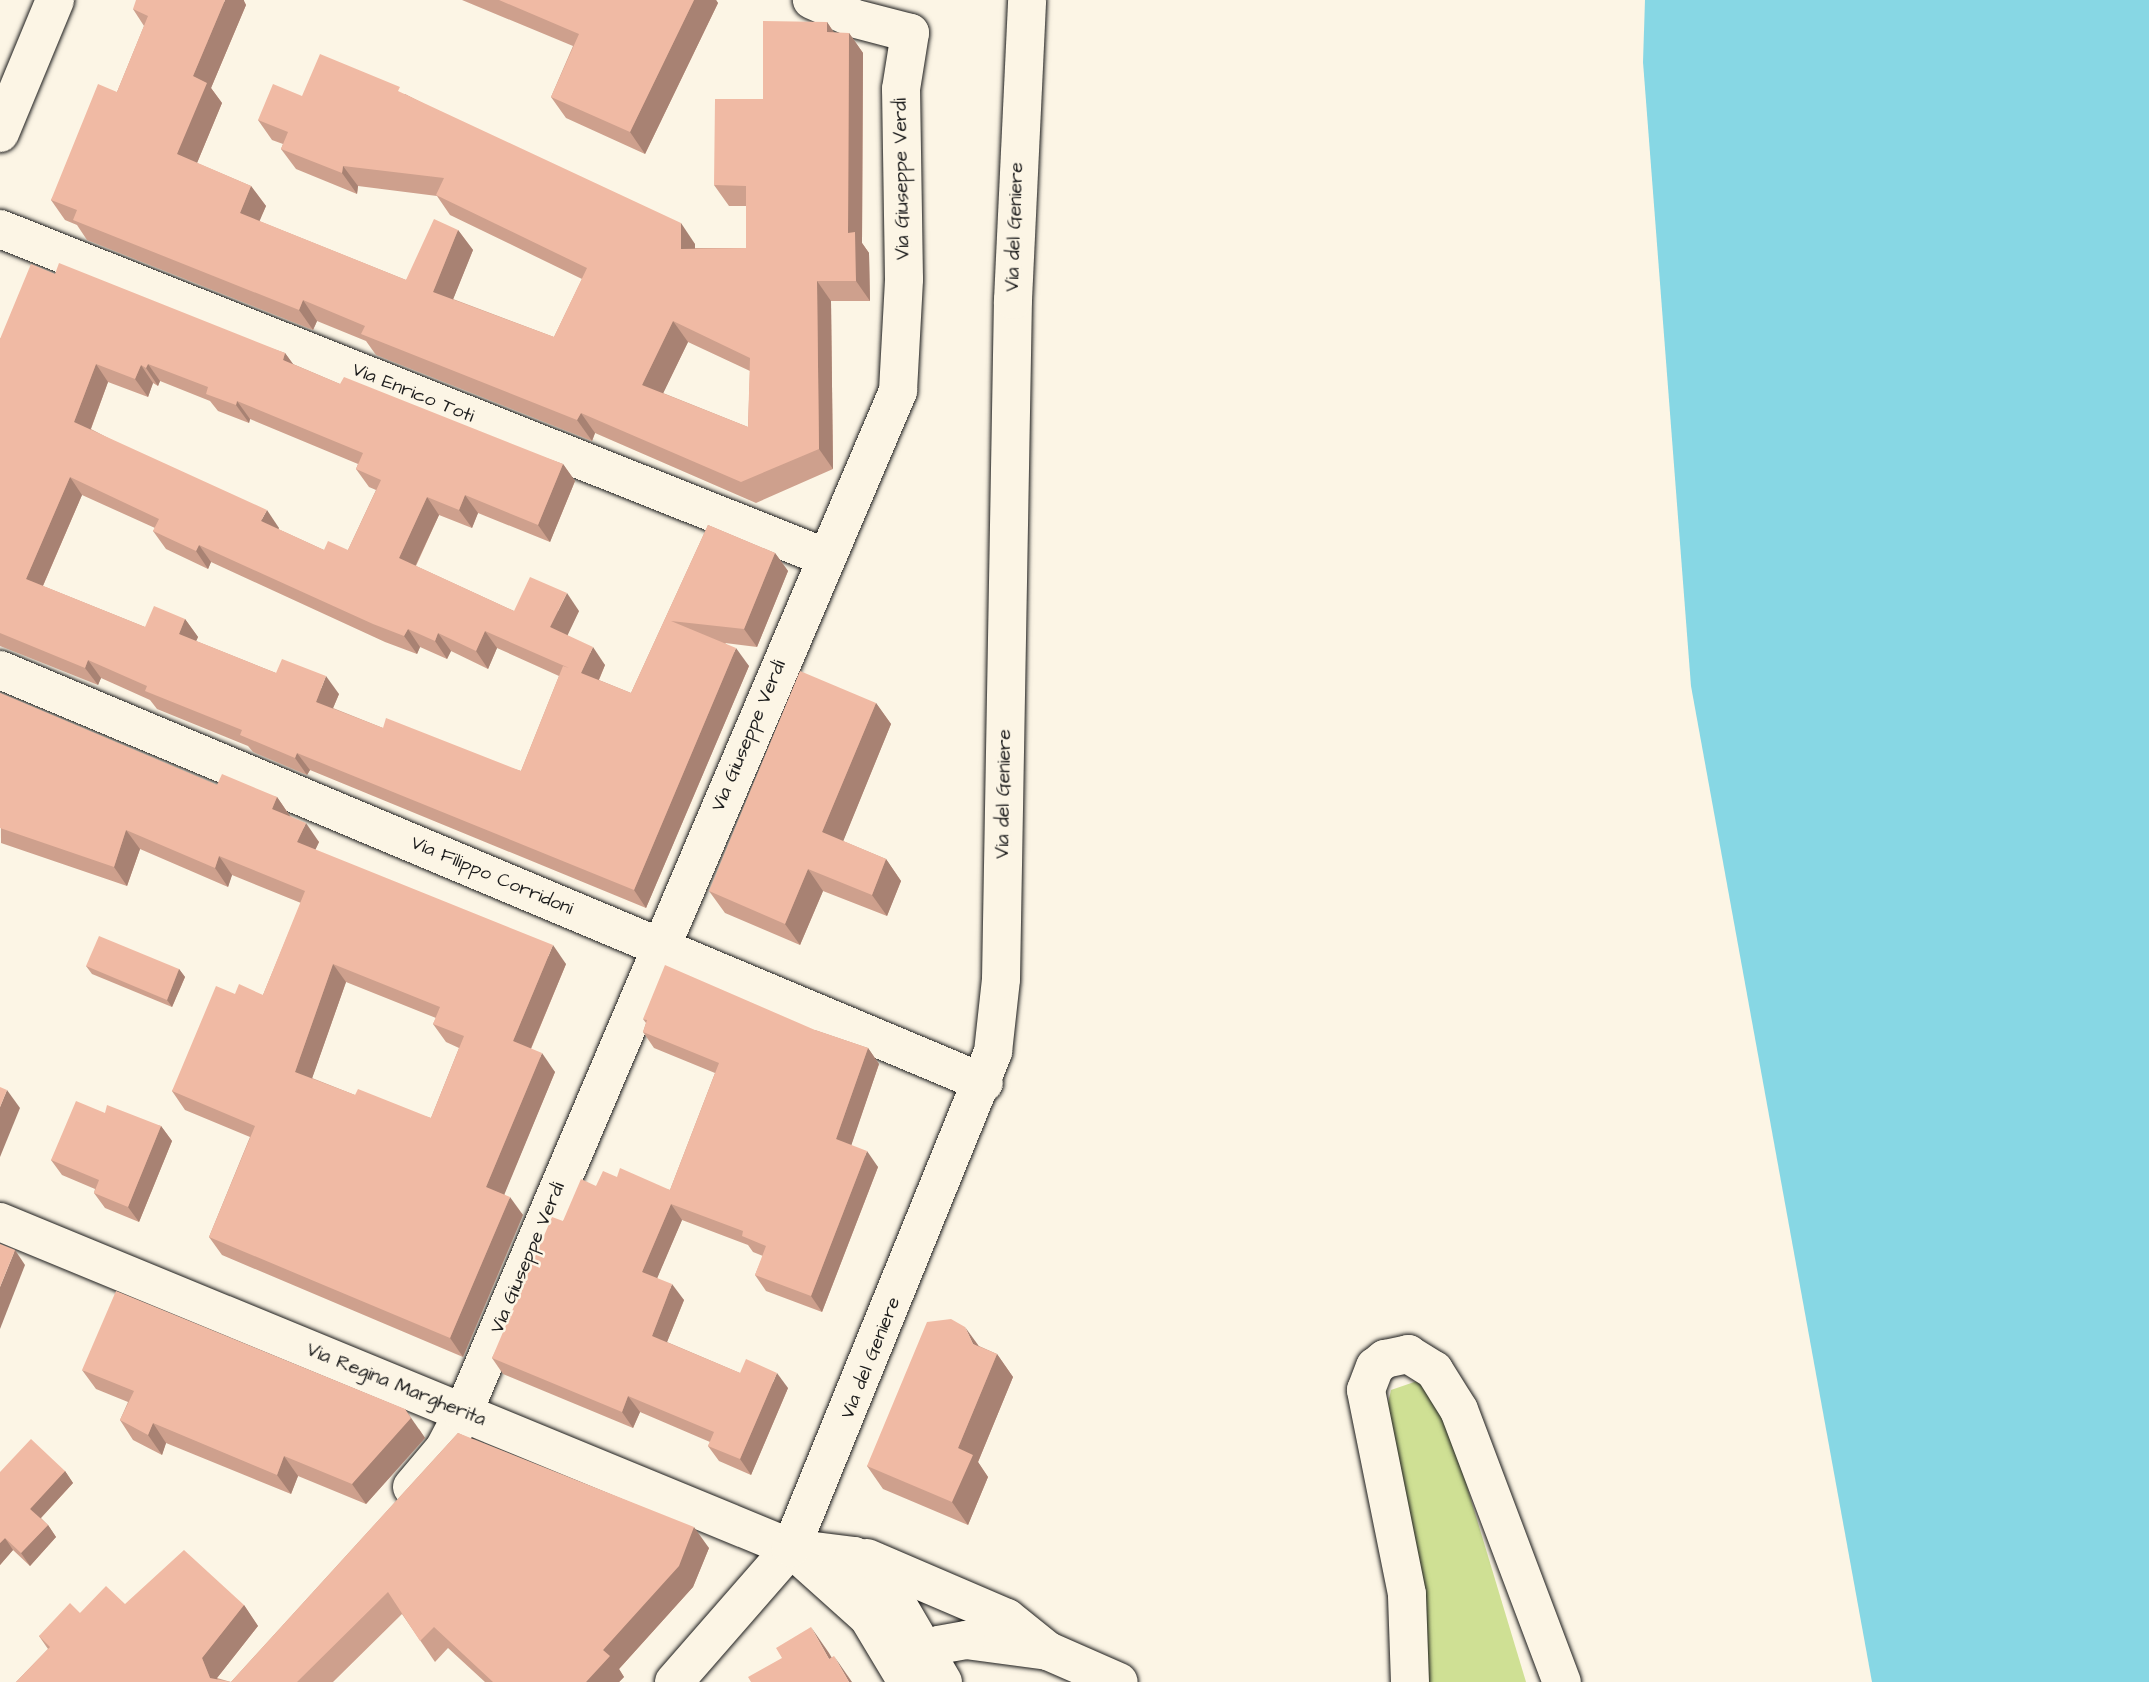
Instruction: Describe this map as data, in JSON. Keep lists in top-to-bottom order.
{
  "streets": {
    "street": [
      "Via Giuseppe Verdi",
      "Via del Geniere",
      "Via Enrico Toti",
      "Via Filippo Corridoni",
      "Via Regina Margherita"
    ]
  },
  "crossings": [
    ["Via Giuseppe Verdi", "Via Enrico Toti"],
    ["Via Giuseppe Verdi", "Via Filippo Corridoni"],
    ["Via Giuseppe Verdi", "Via Regina Margherita"],
    ["Via del Geniere", "Via Filippo Corridoni"],
    ["Via del Geniere", "Via Regina Margherita"]
  ]
}
